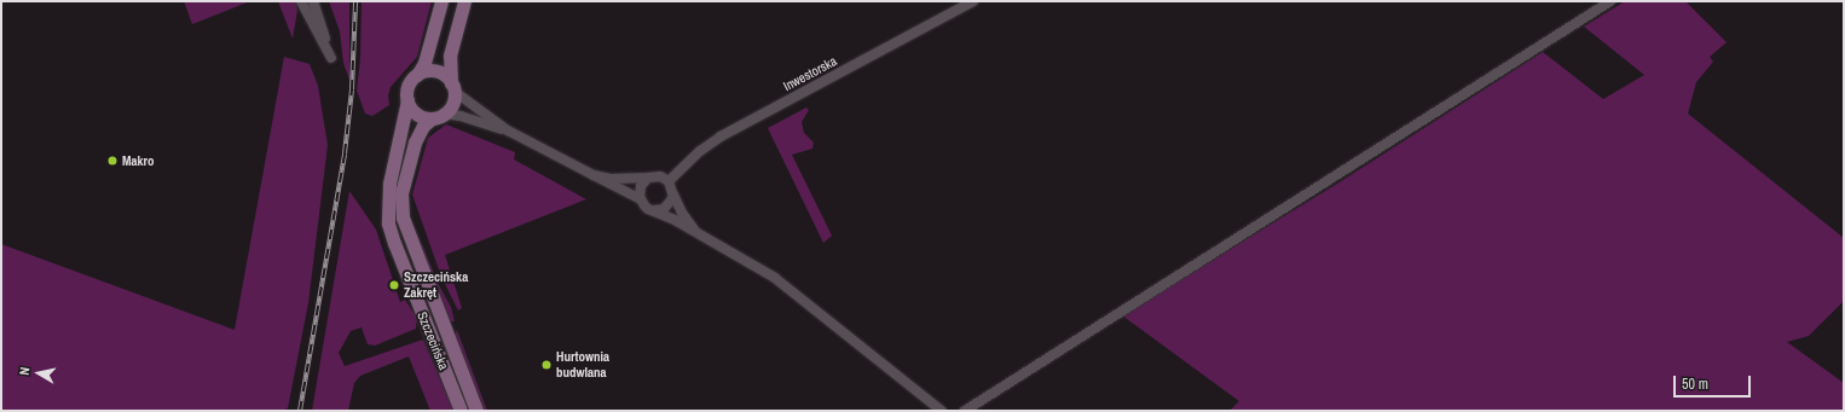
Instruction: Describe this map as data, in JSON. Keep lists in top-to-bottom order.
{
  "streets": {
    "main road": ["Szczecińska"],
    "street": ["Inwestorska"]
  },
  "places": ["Makro", "Szczecińska Zakręt", "Hurtownia budwlana"],
  "scale_bar": "50 m",
  "north": "left"
}
